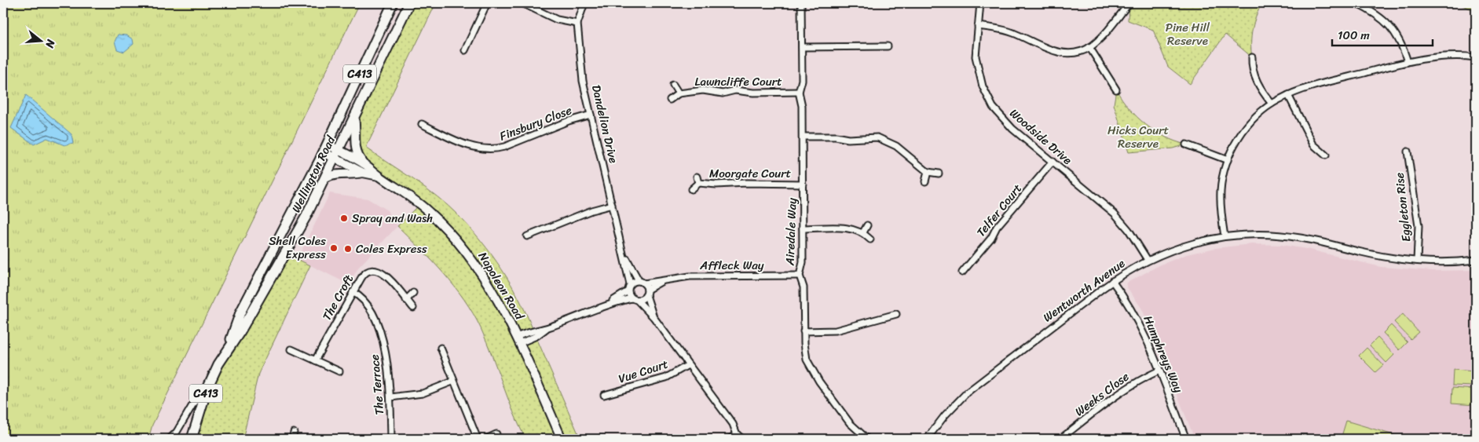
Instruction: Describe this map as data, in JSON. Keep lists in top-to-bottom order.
{
  "streets": {
    "main road": ["C413", "Wellington Road", "Napoleon Road"],
    "street": [
      "Lawncliffe Court",
      "Finsbury Close",
      "Dandelion Drive",
      "Woodside Drive",
      "Moorgate Court",
      "Eggleton Rise",
      "Telfer Court",
      "Airedale Way",
      "Affleck Way",
      "Wentworth Avenue",
      "The Croft",
      "Humphreys Way",
      "Vue Court",
      "The Terrace",
      "Weeks Close"
    ]
  },
  "crossings": [
    ["Lawncliffe Court", "Airedale Way"],
    ["Finsbury Close", "Dandelion Drive"],
    ["Dandelion Drive", "Affleck Way"],
    ["Woodside Drive", "Telfer Court"],
    ["Woodside Drive", "Wentworth Avenue"],
    ["Moorgate Court", "Airedale Way"],
    ["Wellington Road", "Napoleon Road"],
    ["Eggleton Rise", "Wentworth Avenue"],
    ["Airedale Way", "Affleck Way"],
    ["Wentworth Avenue", "Humphreys Way"],
    ["The Croft", "The Terrace"],
    ["Humphreys Way", "Weeks Close"]
  ],
  "parks": ["Pine Hill Reserve", "Hicks Court Reserve"],
  "places": ["Spray and Wash", "Shell Coles Express", "Coles Express"],
  "scale_bar": "100 m",
  "north": "right"
}
